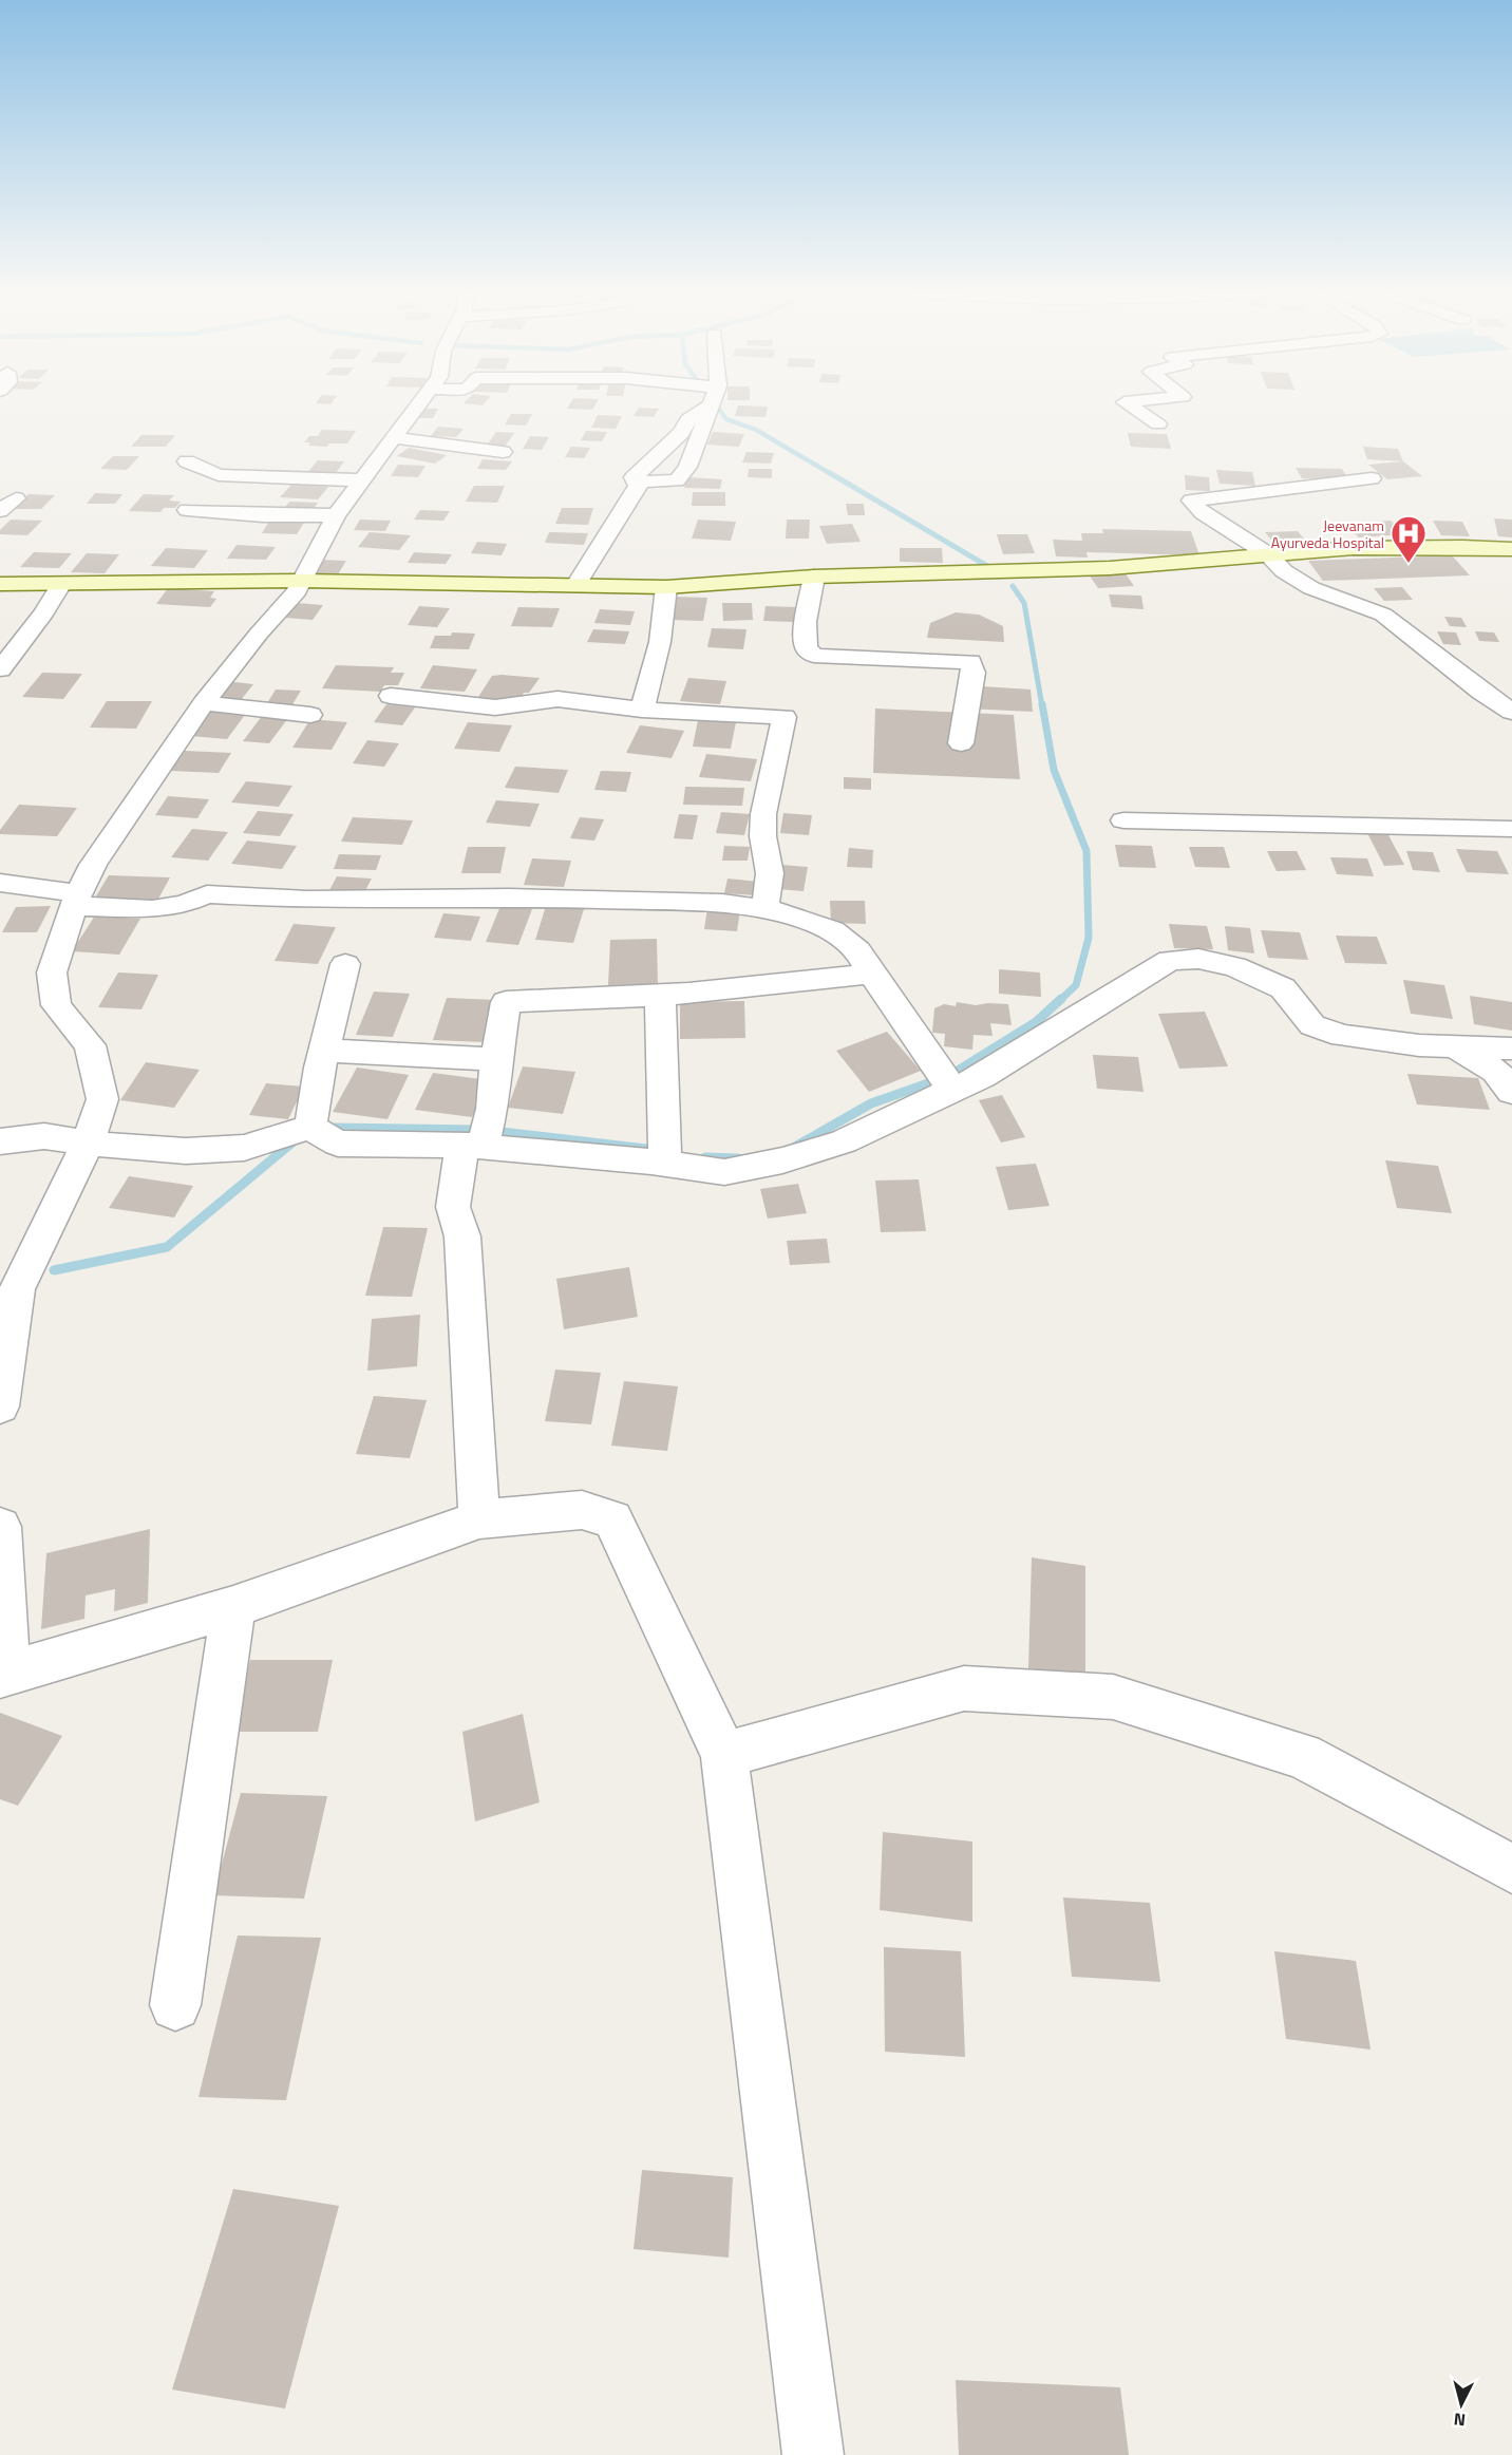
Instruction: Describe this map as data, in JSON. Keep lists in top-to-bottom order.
{
  "places": {
    "hospital": ["Jeevanam Ayurveda Hospital"]
  },
  "north": "bottom"
}
